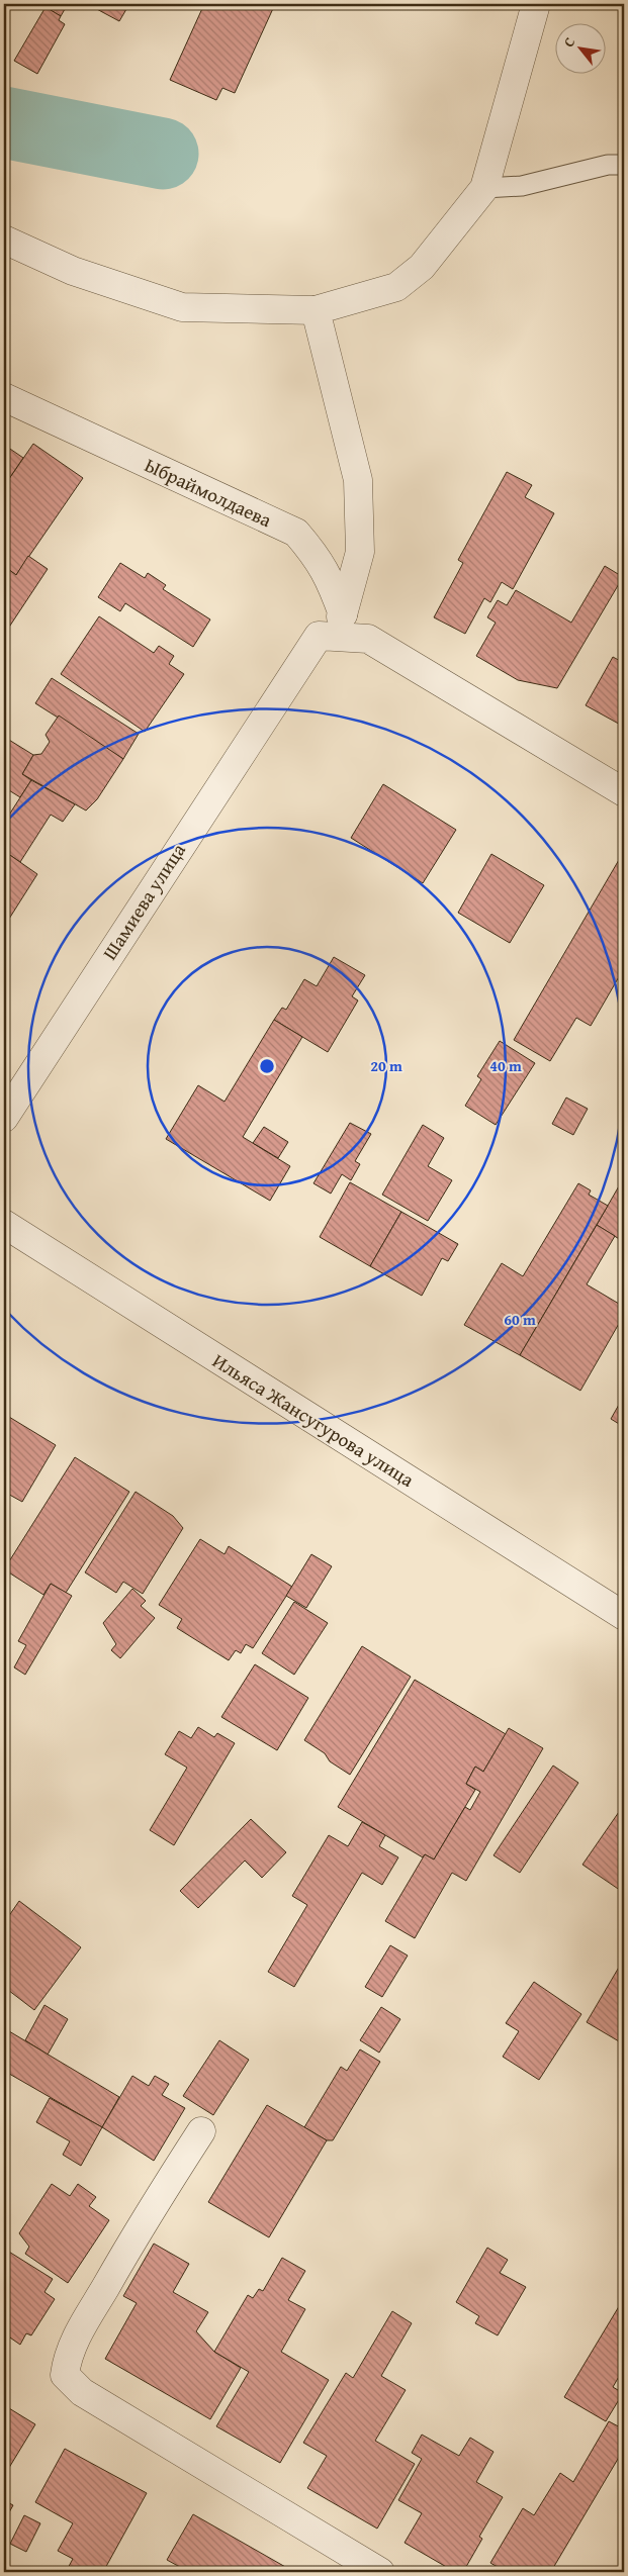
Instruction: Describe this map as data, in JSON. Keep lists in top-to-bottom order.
{
  "streets": {
    "street": ["Ыбраймолдаева", "Шамиева улица", "Ильяса Жансугурова улица"]
  },
  "north": "top left",
  "rings": ["20 m", "40 m", "60 m"]
}
